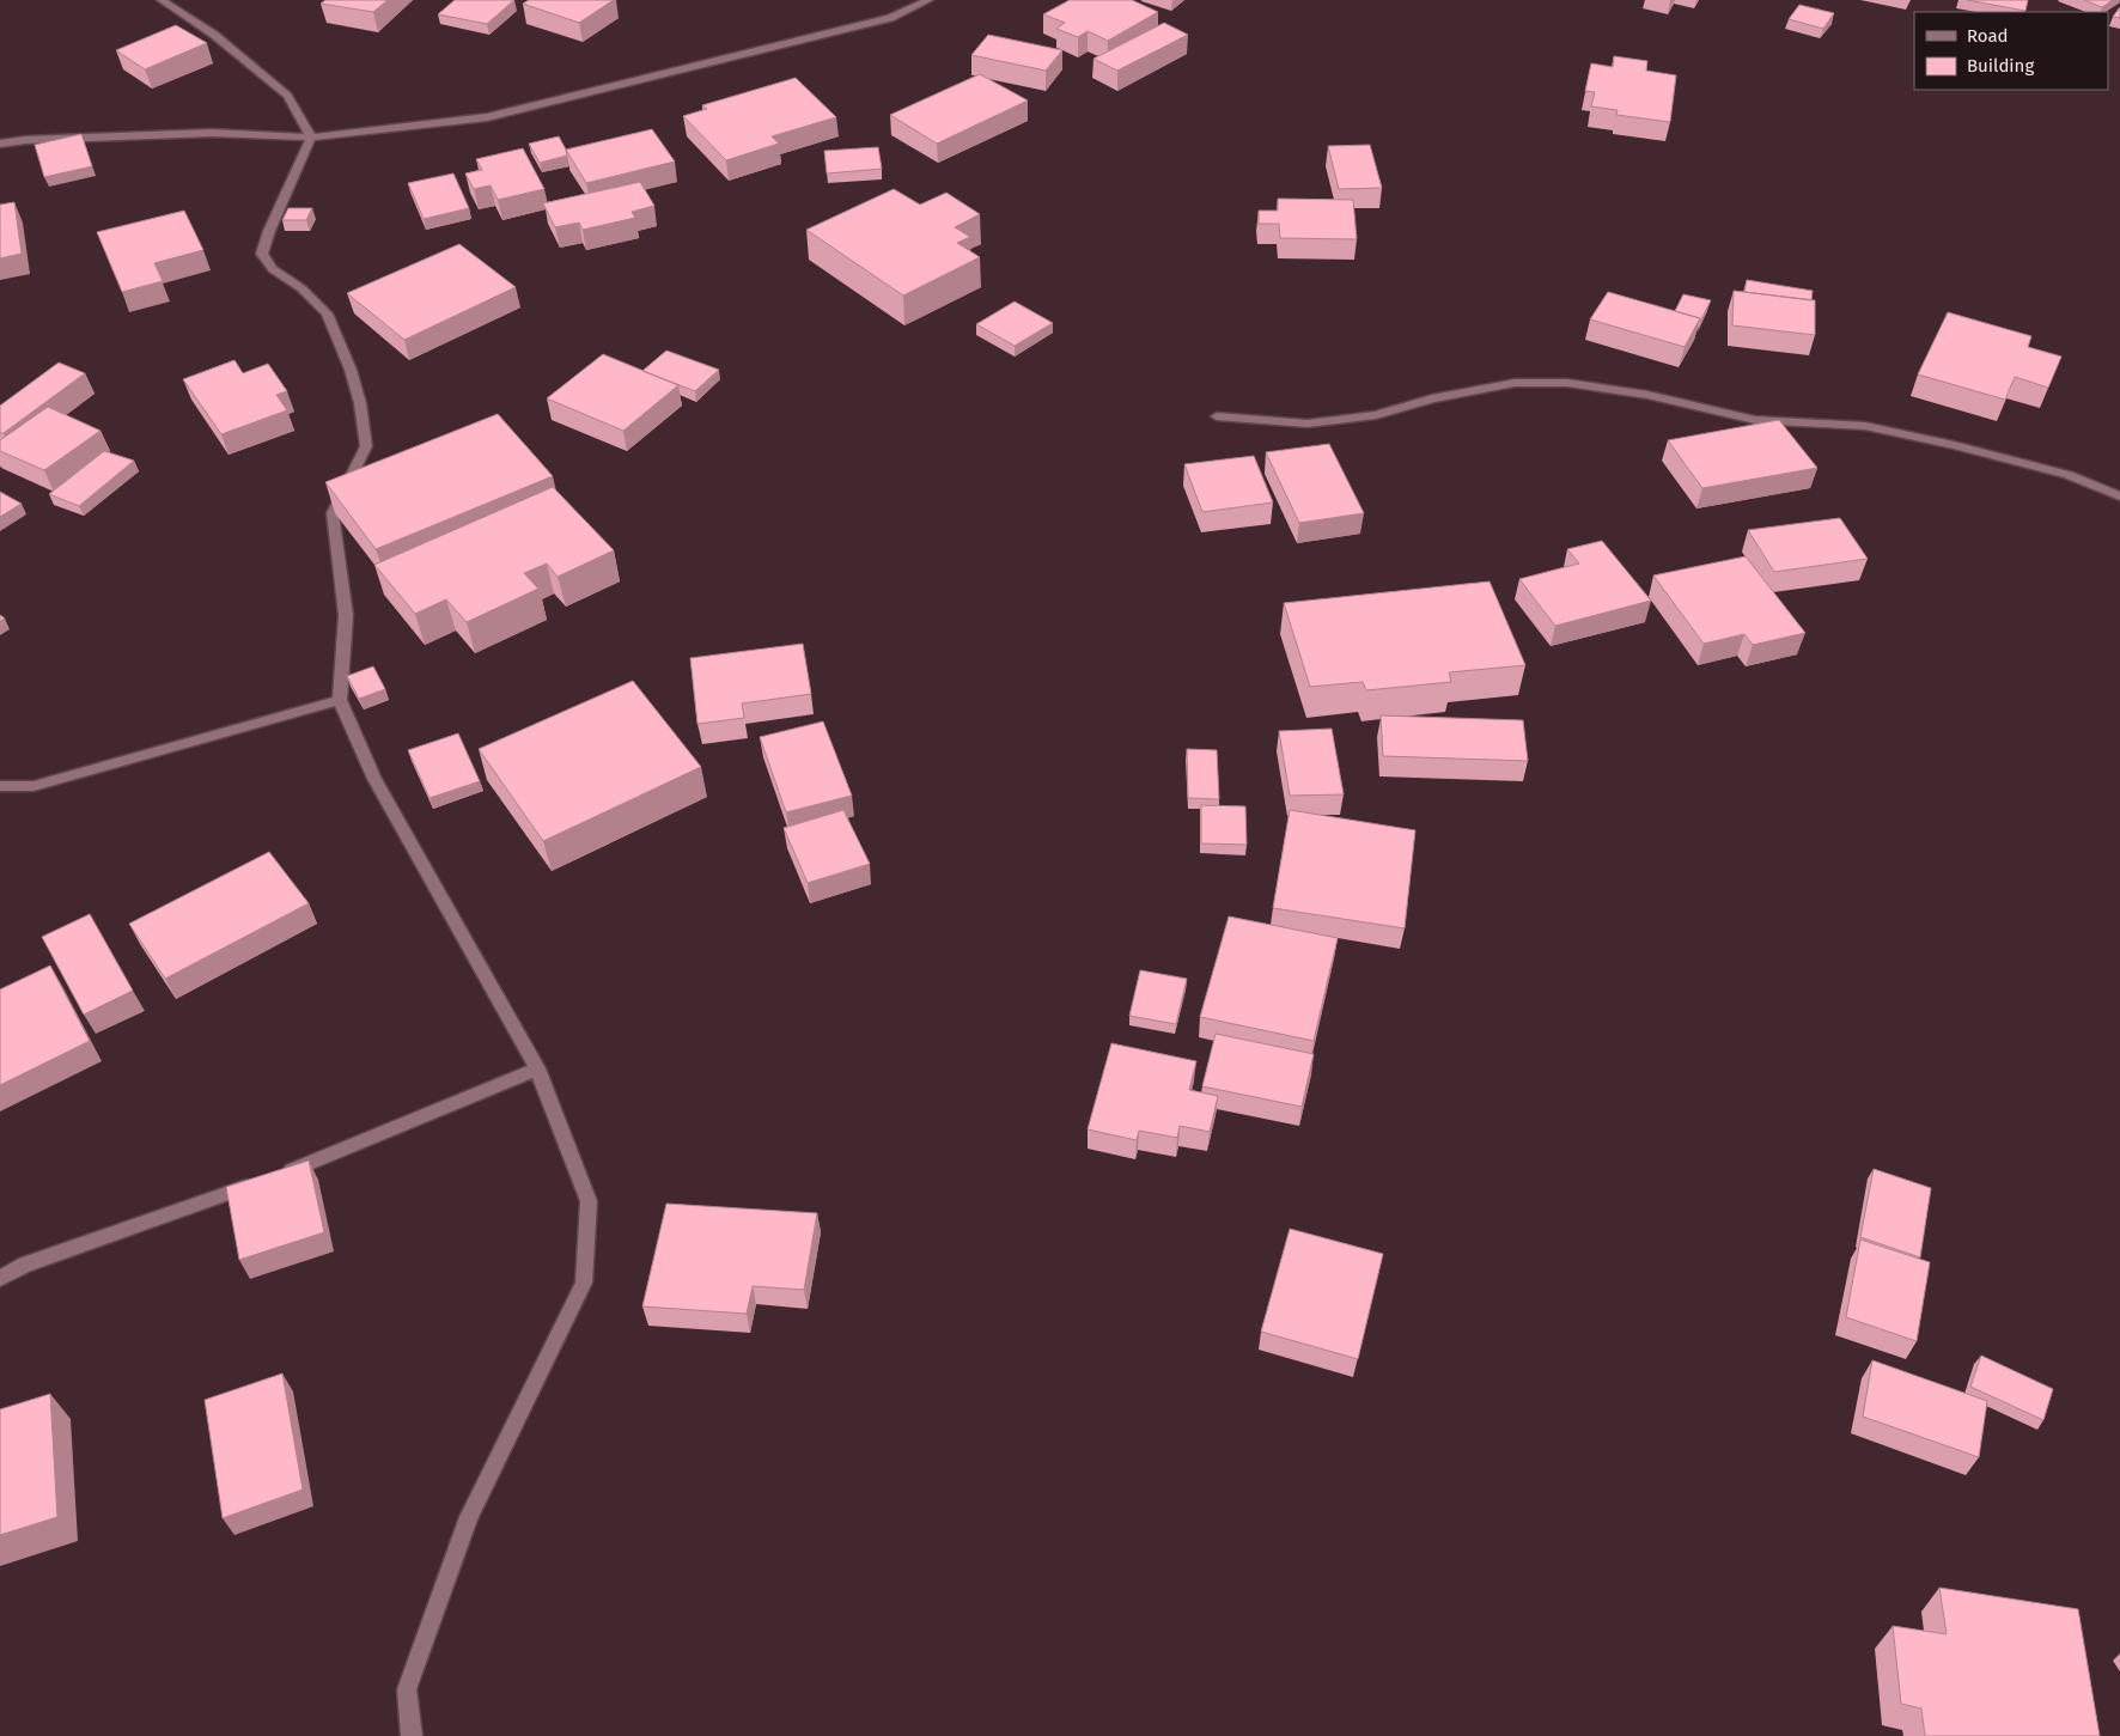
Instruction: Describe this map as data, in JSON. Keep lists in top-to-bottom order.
{
  "legend": ["Road", "Building"]
}
